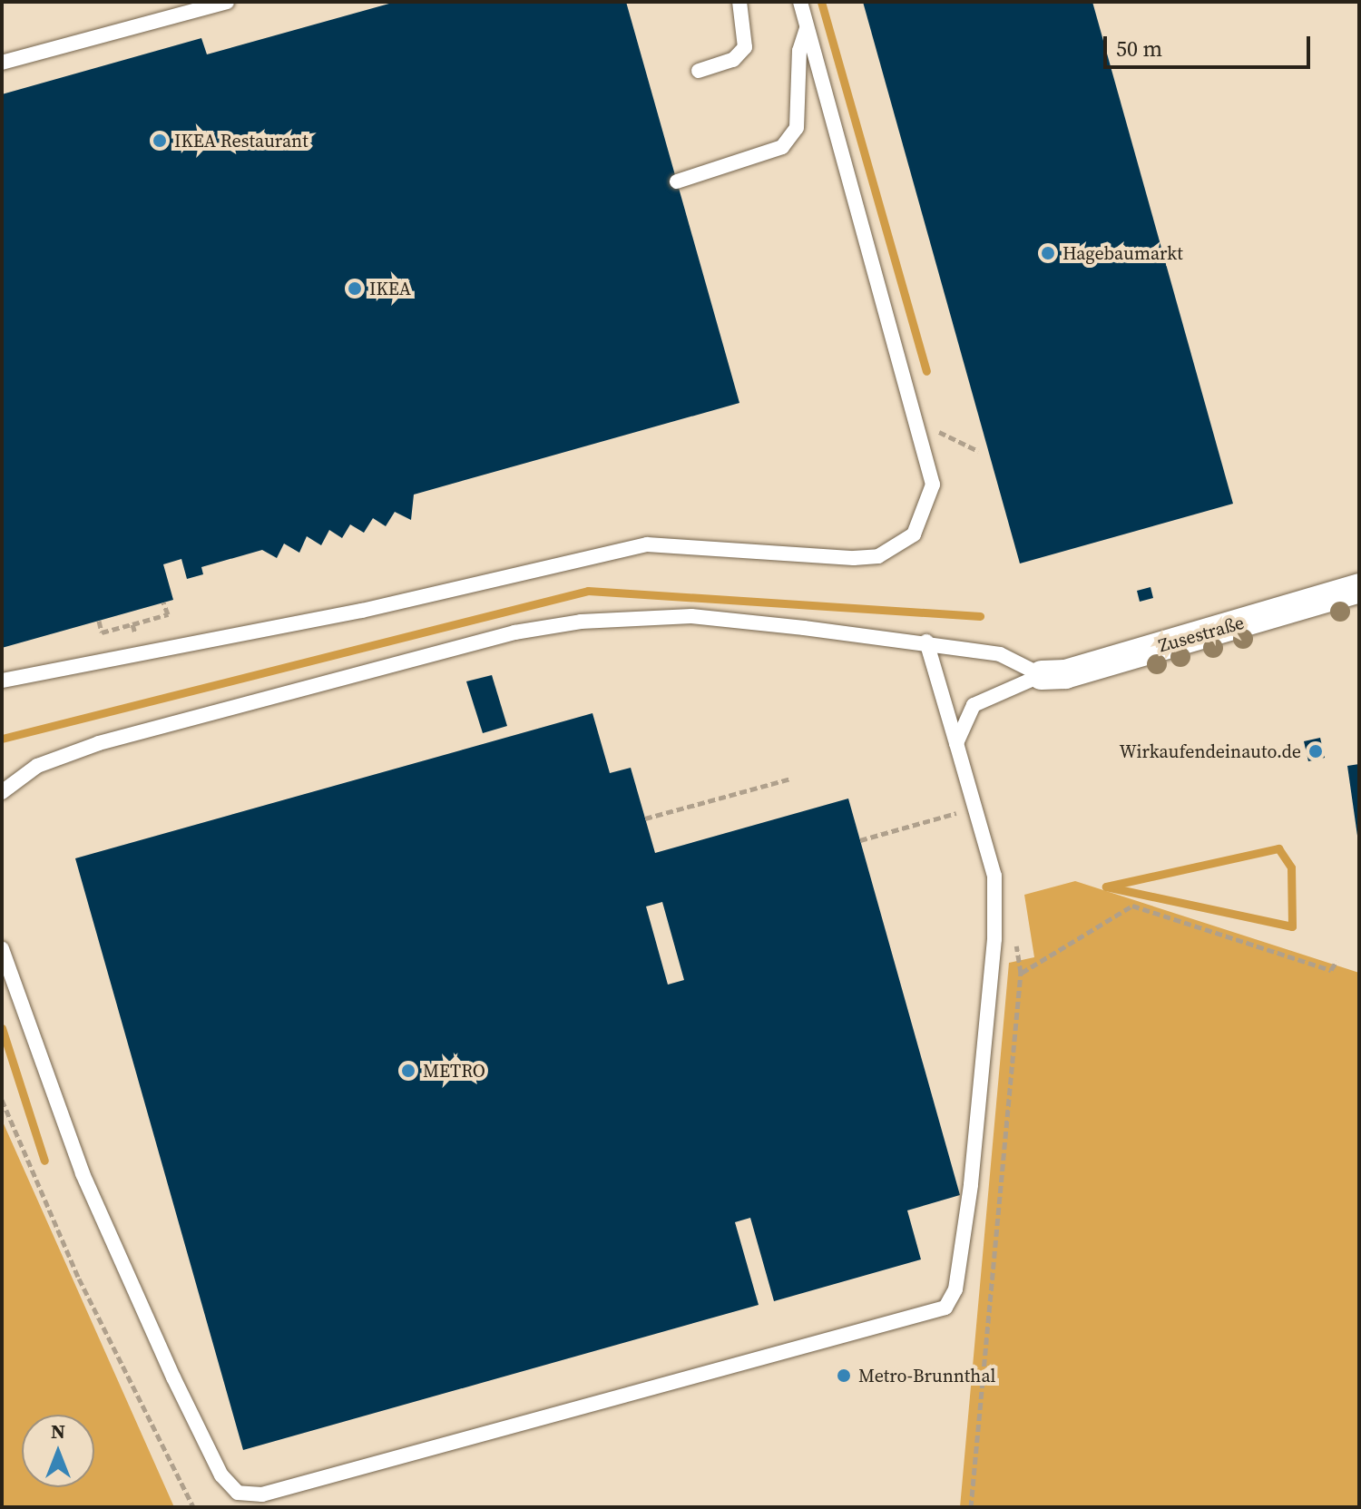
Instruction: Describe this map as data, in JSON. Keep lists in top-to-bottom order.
{
  "streets": {
    "street": ["Zusestraße"]
  },
  "places": [
    "IKEA Restaurant",
    "Hagebaumarkt",
    "IKEA",
    "Wirkaufendeinauto.de",
    "METRO",
    "Metro-Brunnthal"
  ],
  "scale_bar": "50 m",
  "north": "top"
}
